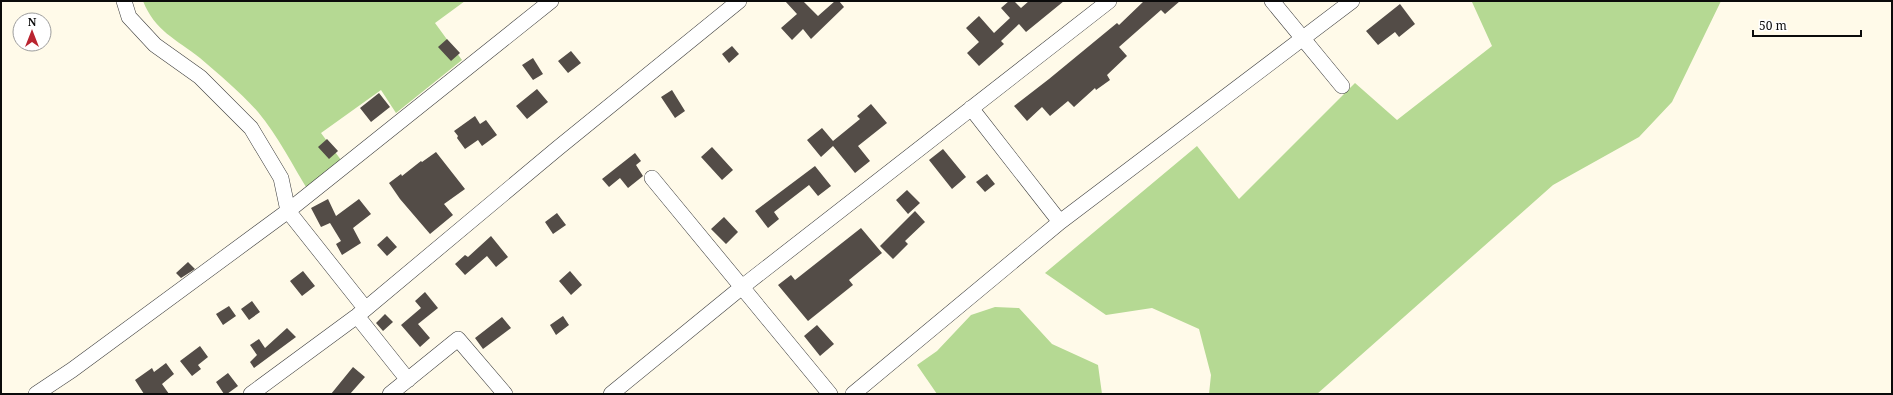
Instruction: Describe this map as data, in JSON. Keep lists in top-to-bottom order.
{
  "scale_bar": "50 m",
  "north": "top"
}
